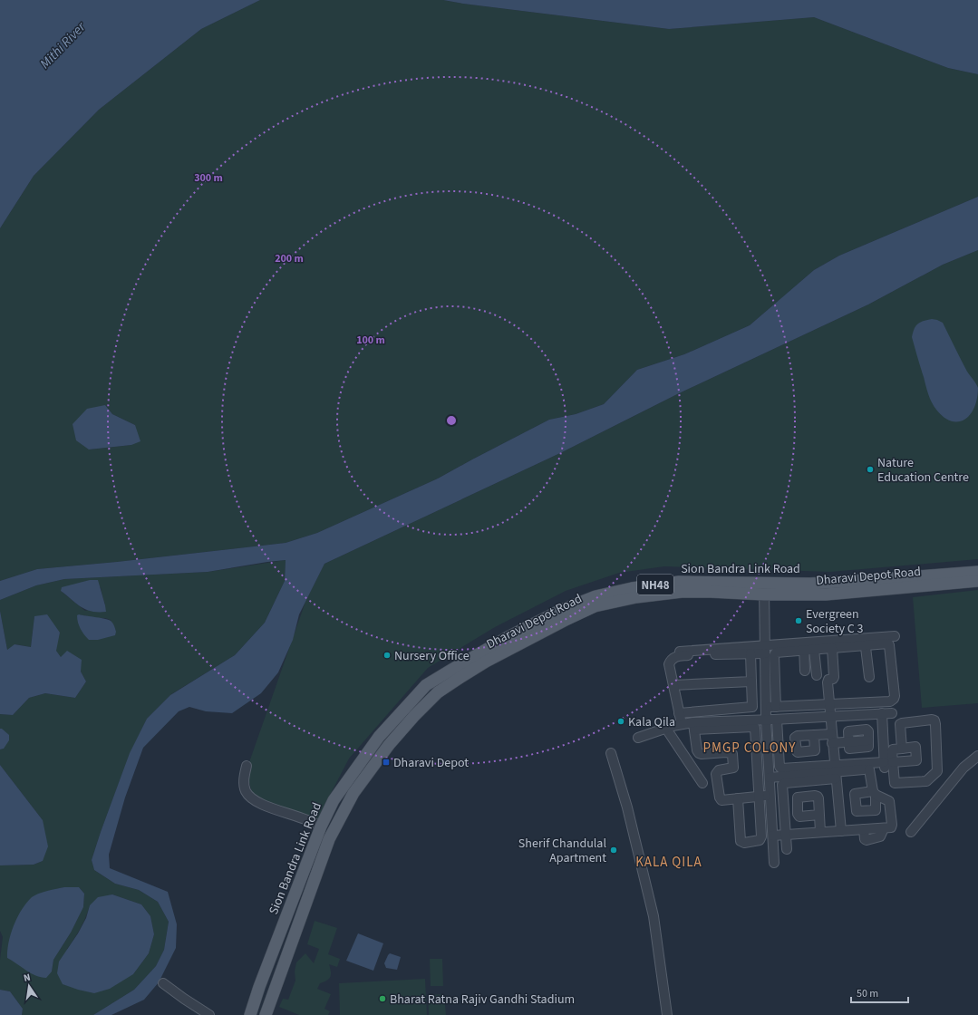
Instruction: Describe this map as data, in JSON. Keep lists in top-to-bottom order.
{
  "streets": {
    "main road": ["Sion Bandra Link Road", "Dharavi Depot Road", "NH48"]
  },
  "crossings": [
    ["Sion Bandra Link Road", "Dharavi Depot Road"]
  ],
  "districts": ["PMGP COLONY", "KALA QILA"],
  "water": ["Mithi River"],
  "places": {
    "other": [
      "Nature Education Centre",
      "Evergreen Society C 3",
      "Nursery Office",
      "Kala Qila",
      "Sherif Chandulal Apartment",
      "Bharat Ratna Rajiv Gandhi Stadium"
    ],
    "transit": ["Dharavi Depot"]
  },
  "scale_bar": "50 m",
  "north": "top",
  "rings": ["300 m", "200 m", "100 m"]
}
